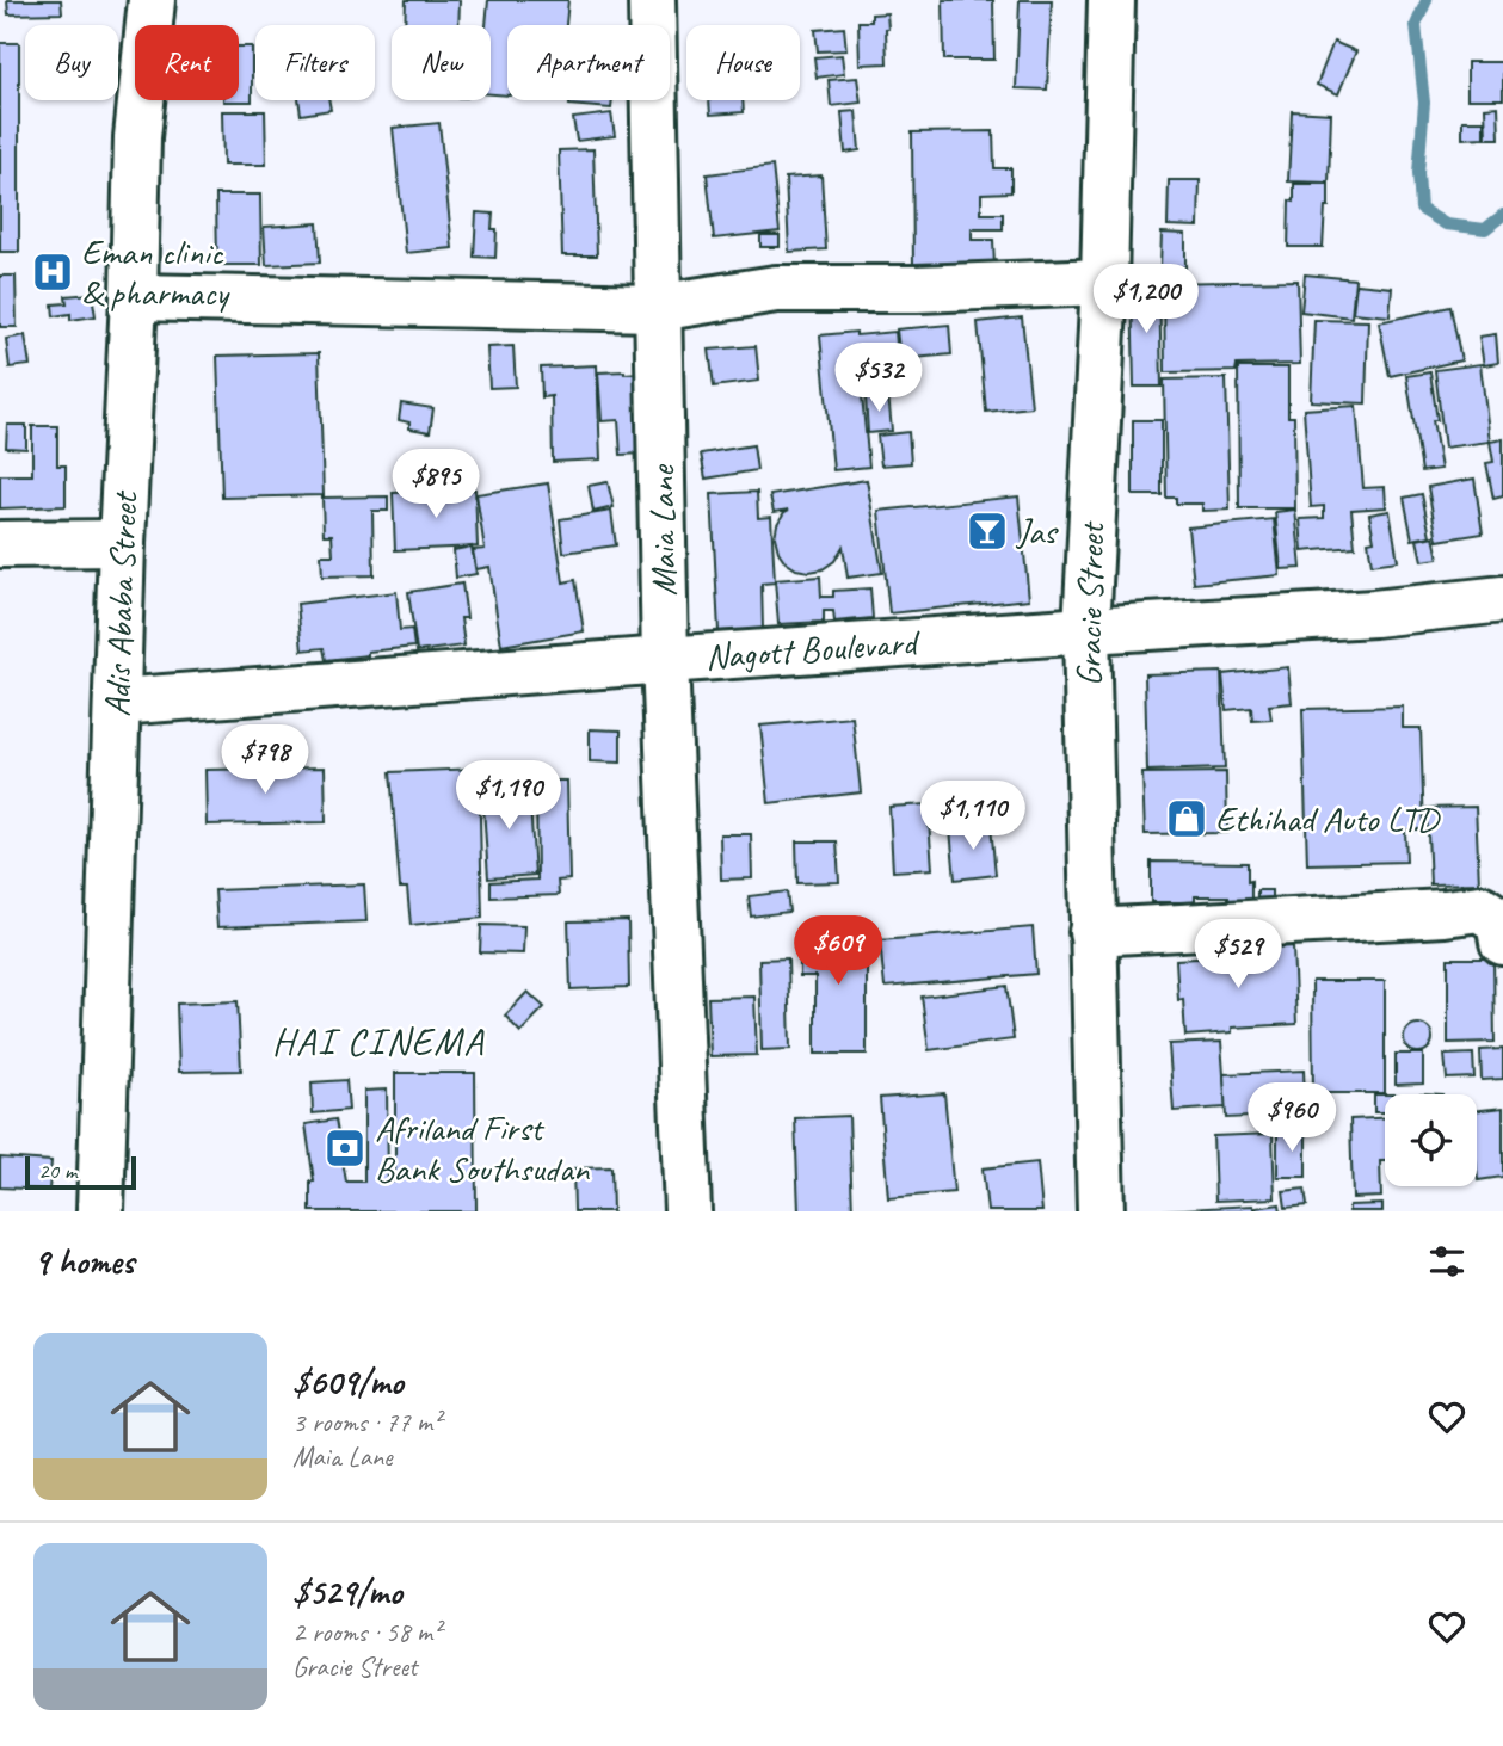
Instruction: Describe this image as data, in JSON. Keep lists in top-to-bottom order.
{
  "streets": {
    "street": [
      "Maia Lane",
      "Adis Ababa Street",
      "Gracie Street",
      "Nagott Boulevard"
    ]
  },
  "crossings": [
    ["Maia Lane", "Nagott Boulevard"],
    ["Adis Ababa Street", "Nagott Boulevard"],
    ["Gracie Street", "Nagott Boulevard"]
  ],
  "districts": ["HAI CINEMA"],
  "places": {
    "hospital": ["Eman clinic & pharmacy"],
    "bar": ["Jas"],
    "shop": ["Ethihad Auto LTD"],
    "bank": ["Afriland First Bank Southsudan"]
  },
  "scale_bar": "20 m",
  "page": {
    "chip": [
      "Buy",
      "Rent",
      "Filters",
      "New",
      "Apartment",
      "House"
    ],
    "price": [
      "$1,200",
      "$532",
      "$895",
      "$798",
      "$1,190",
      "$1,110",
      "$609",
      "$529",
      "$960"
    ],
    "scale": "20 m",
    "heading": "9 homes",
    "list": [
      {
        "name": "$609/mo",
        "note": "3 rooms · 77 m² · Maia Lane"
      },
      {
        "name": "$529/mo",
        "note": "2 rooms · 58 m² · Gracie Street"
      }
    ]
  }
}
